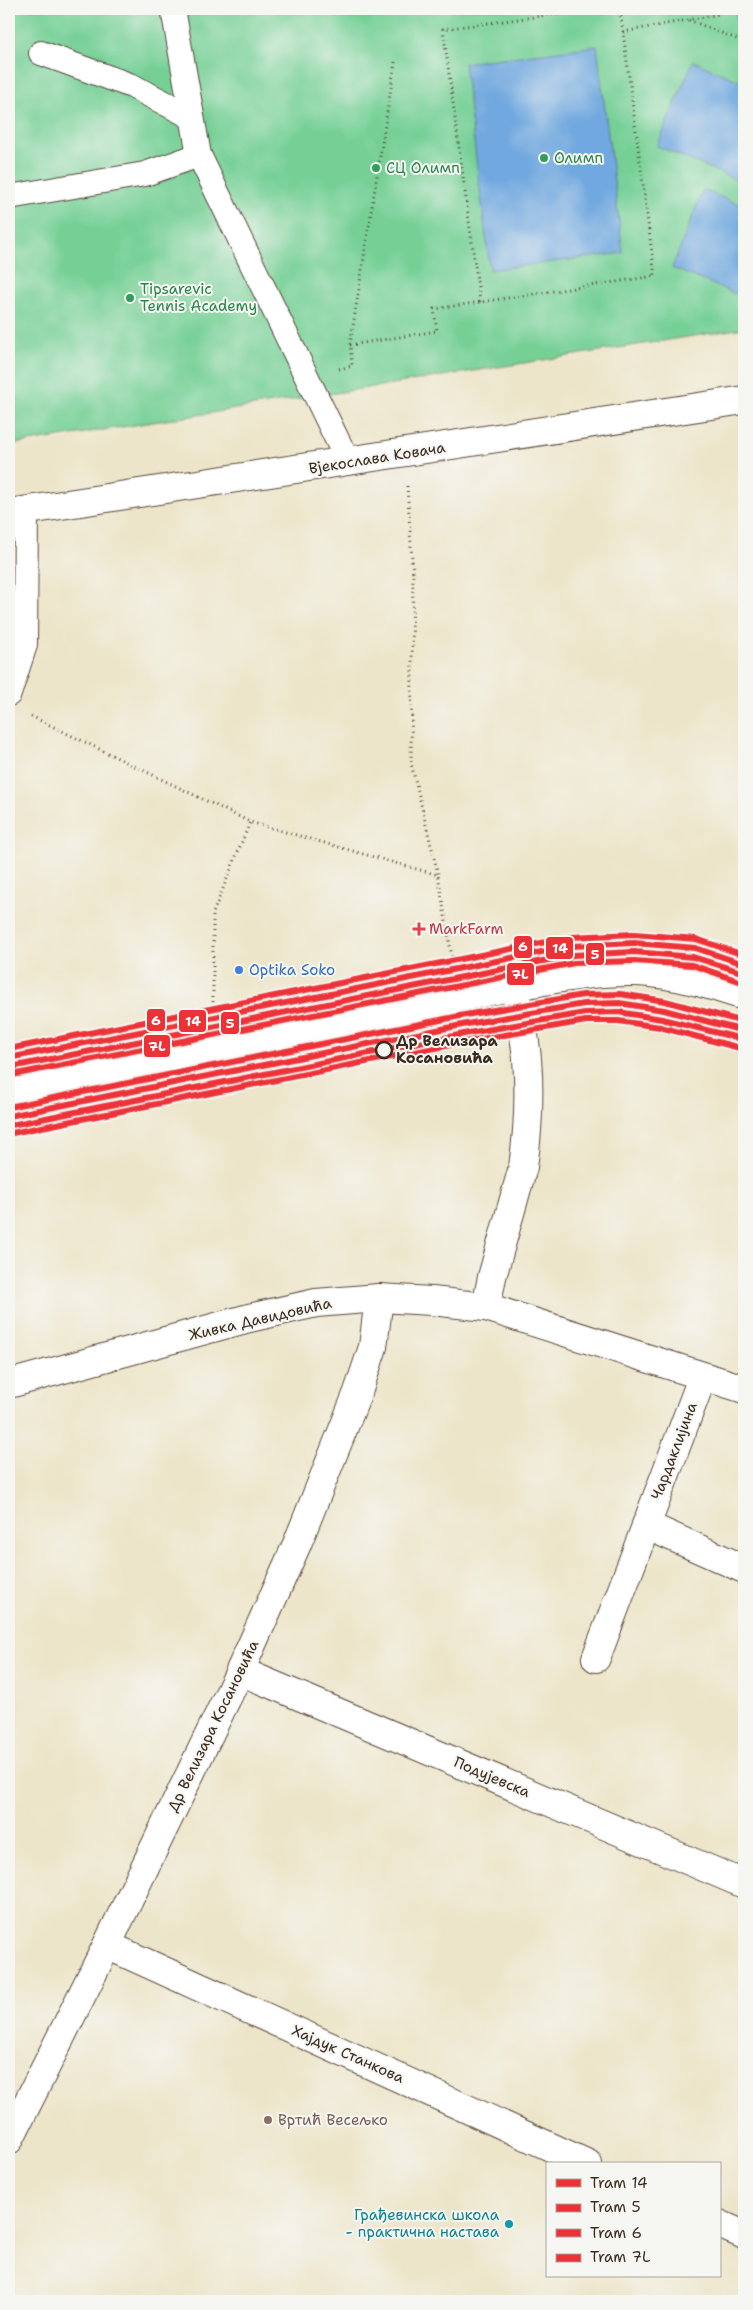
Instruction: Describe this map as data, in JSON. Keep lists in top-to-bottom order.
{
  "streets": {
    "street": [
      "Вјекослава Ковача",
      "Живка Давидовића",
      "Чардаклијина",
      "Др Велизара Косановића",
      "Подујевска",
      "Хајдук Станкова"
    ]
  },
  "crossings": [
    ["Живка Давидовића", "Чардаклијина"],
    ["Живка Давидовића", "Др Велизара Косановића"],
    ["Др Велизара Косановића", "Подујевска"],
    ["Др Велизара Косановића", "Хајдук Станкова"]
  ],
  "places": {
    "other": [
      "Олимп",
      "СЦ Олимп",
      "Tipsarevic Tennis Academy",
      "Optika Soko",
      "Др Велизара Косановића",
      "Вртић Весељко",
      "Грађевинска школа - практична настава"
    ],
    "health": ["MarkFarm"]
  },
  "lines": [
    "tram line 6",
    "tram line 14",
    "tram line 5",
    "tram line 7L"
  ],
  "legend": [
    "Tram 14",
    "Tram 5",
    "Tram 6",
    "Tram 7L"
  ]
}
